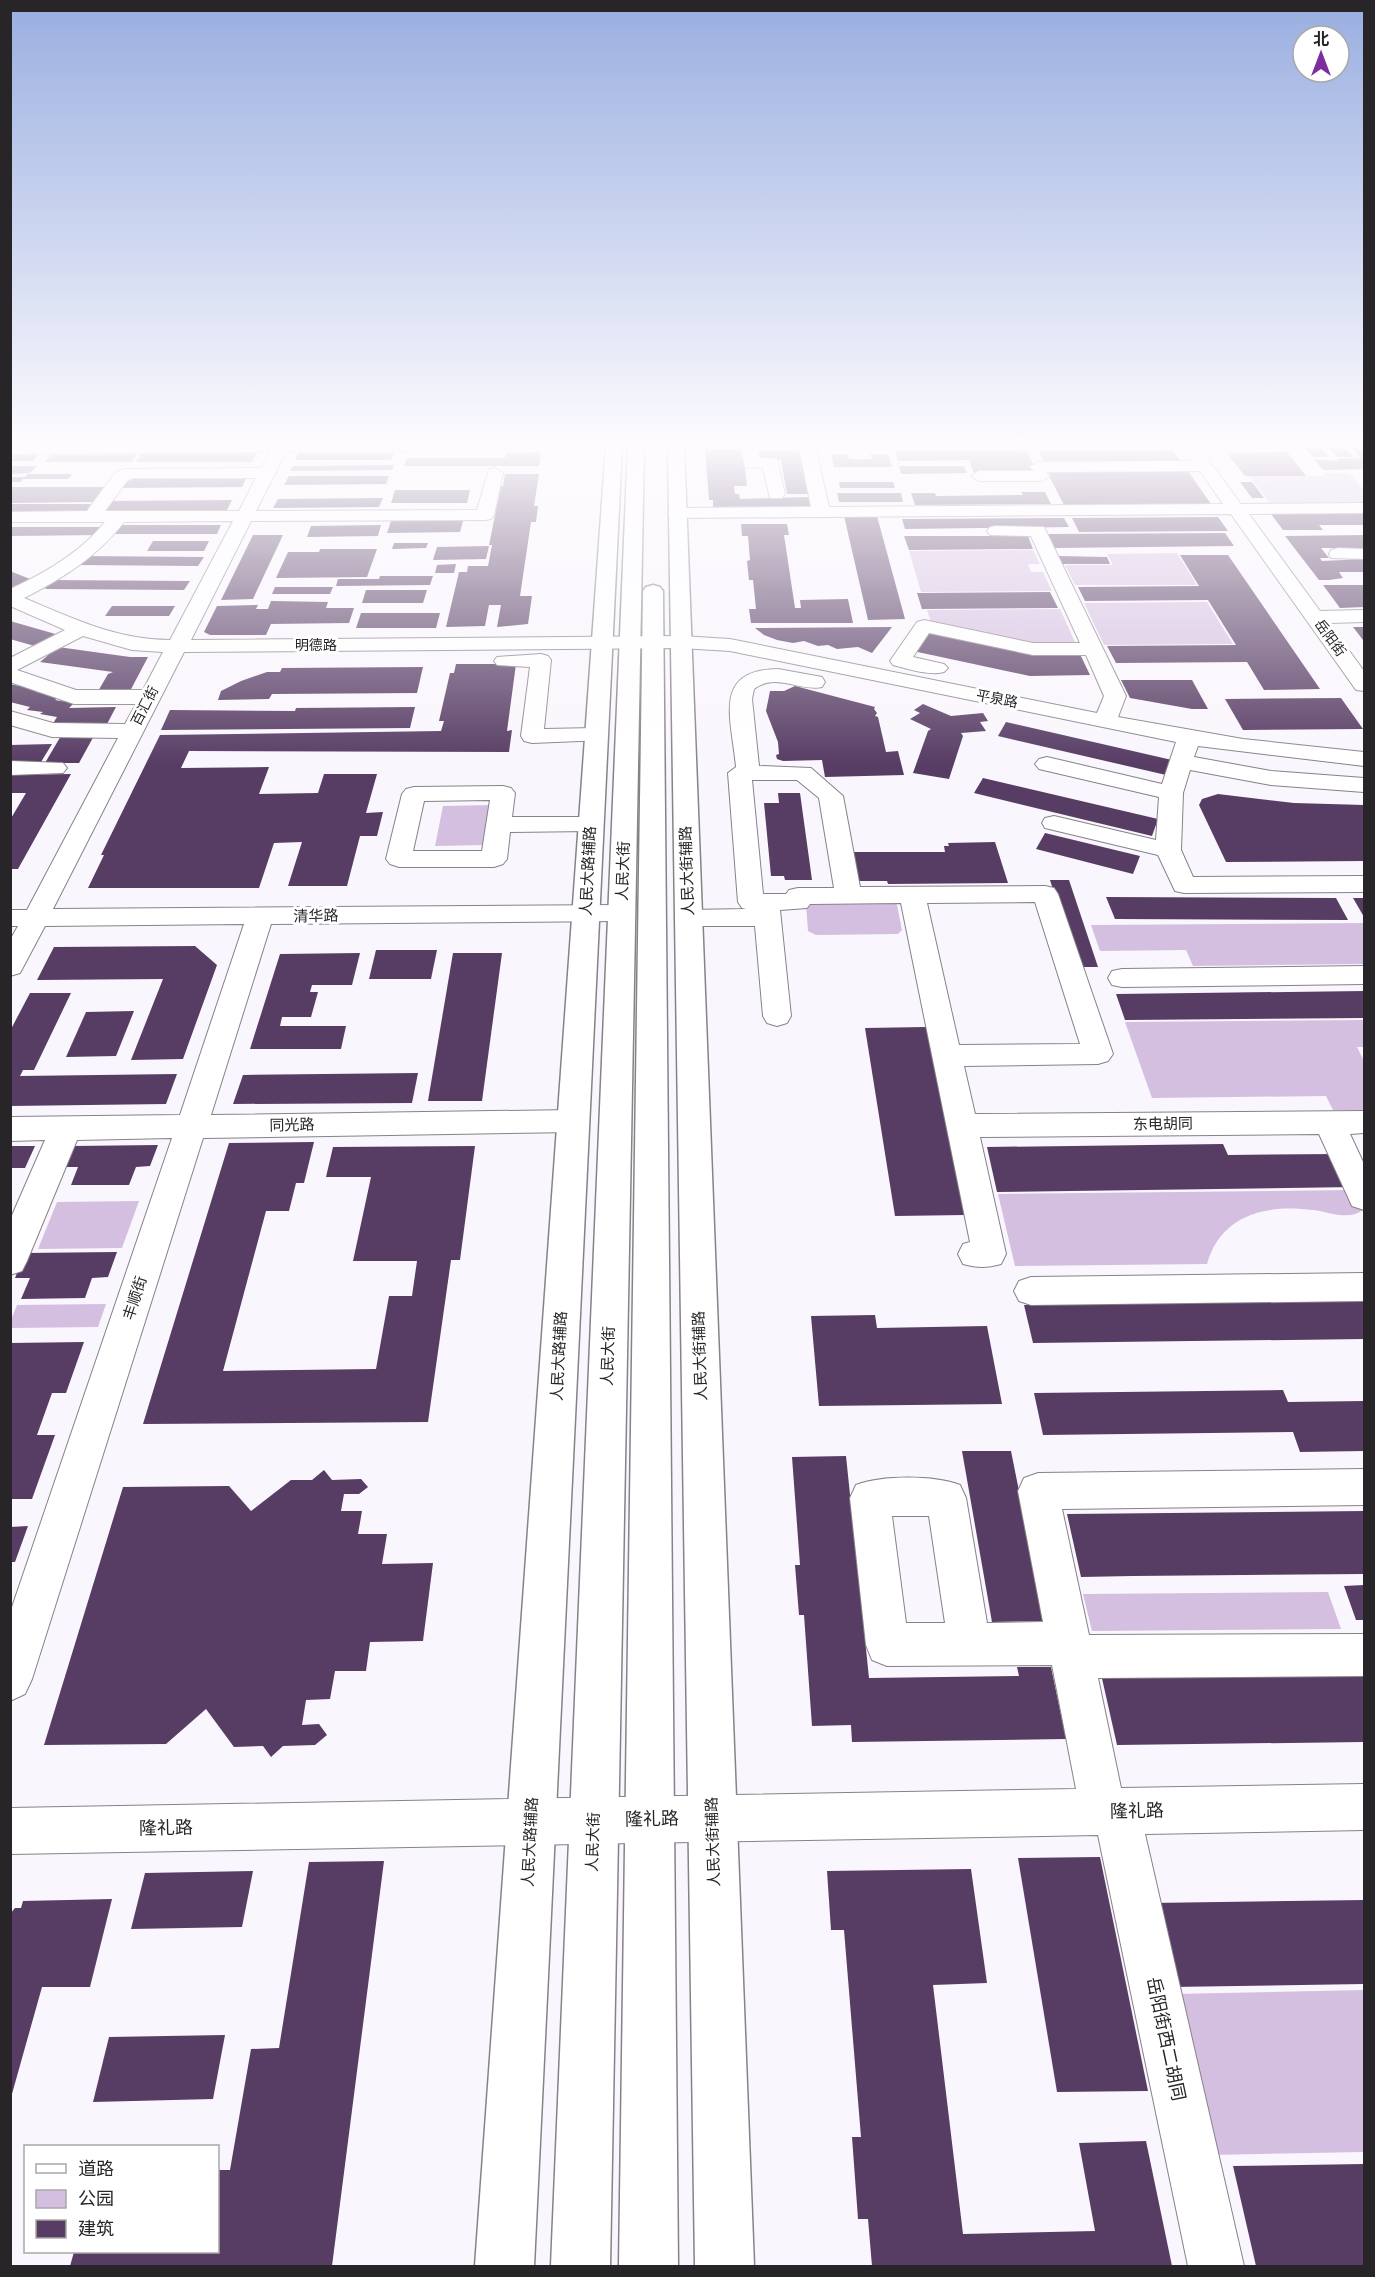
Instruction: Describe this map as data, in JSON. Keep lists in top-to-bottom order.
{
  "streets": {
    "main road": ["人民大路辅路", "人民大街", "人民大街辅路"],
    "street": [
      "岳阳街",
      "明德路",
      "平泉路",
      "百汇街",
      "清华路",
      "东电胡同",
      "同光路",
      "丰顺街",
      "隆礼路",
      "岳阳街西二胡同"
    ]
  },
  "crossings": [
    ["明德路", "平泉路"],
    ["明德路", "百汇街"],
    ["明德路", "人民大路辅路"],
    ["明德路", "人民大街"],
    ["明德路", "人民大街辅路"],
    ["平泉路", "人民大路辅路"],
    ["平泉路", "人民大街"],
    ["平泉路", "人民大街辅路"],
    ["百汇街", "清华路"],
    ["人民大路辅路", "人民大街"],
    ["人民大路辅路", "人民大街辅路"],
    ["人民大路辅路", "清华路"],
    ["人民大路辅路", "同光路"],
    ["人民大路辅路", "隆礼路"],
    ["人民大街", "人民大街辅路"],
    ["人民大街", "清华路"],
    ["人民大街", "隆礼路"],
    ["人民大街辅路", "隆礼路"],
    ["清华路", "丰顺街"],
    ["同光路", "丰顺街"],
    ["隆礼路", "岳阳街西二胡同"]
  ],
  "legend": ["道路", "公园", "建筑"],
  "north": "top"
}
